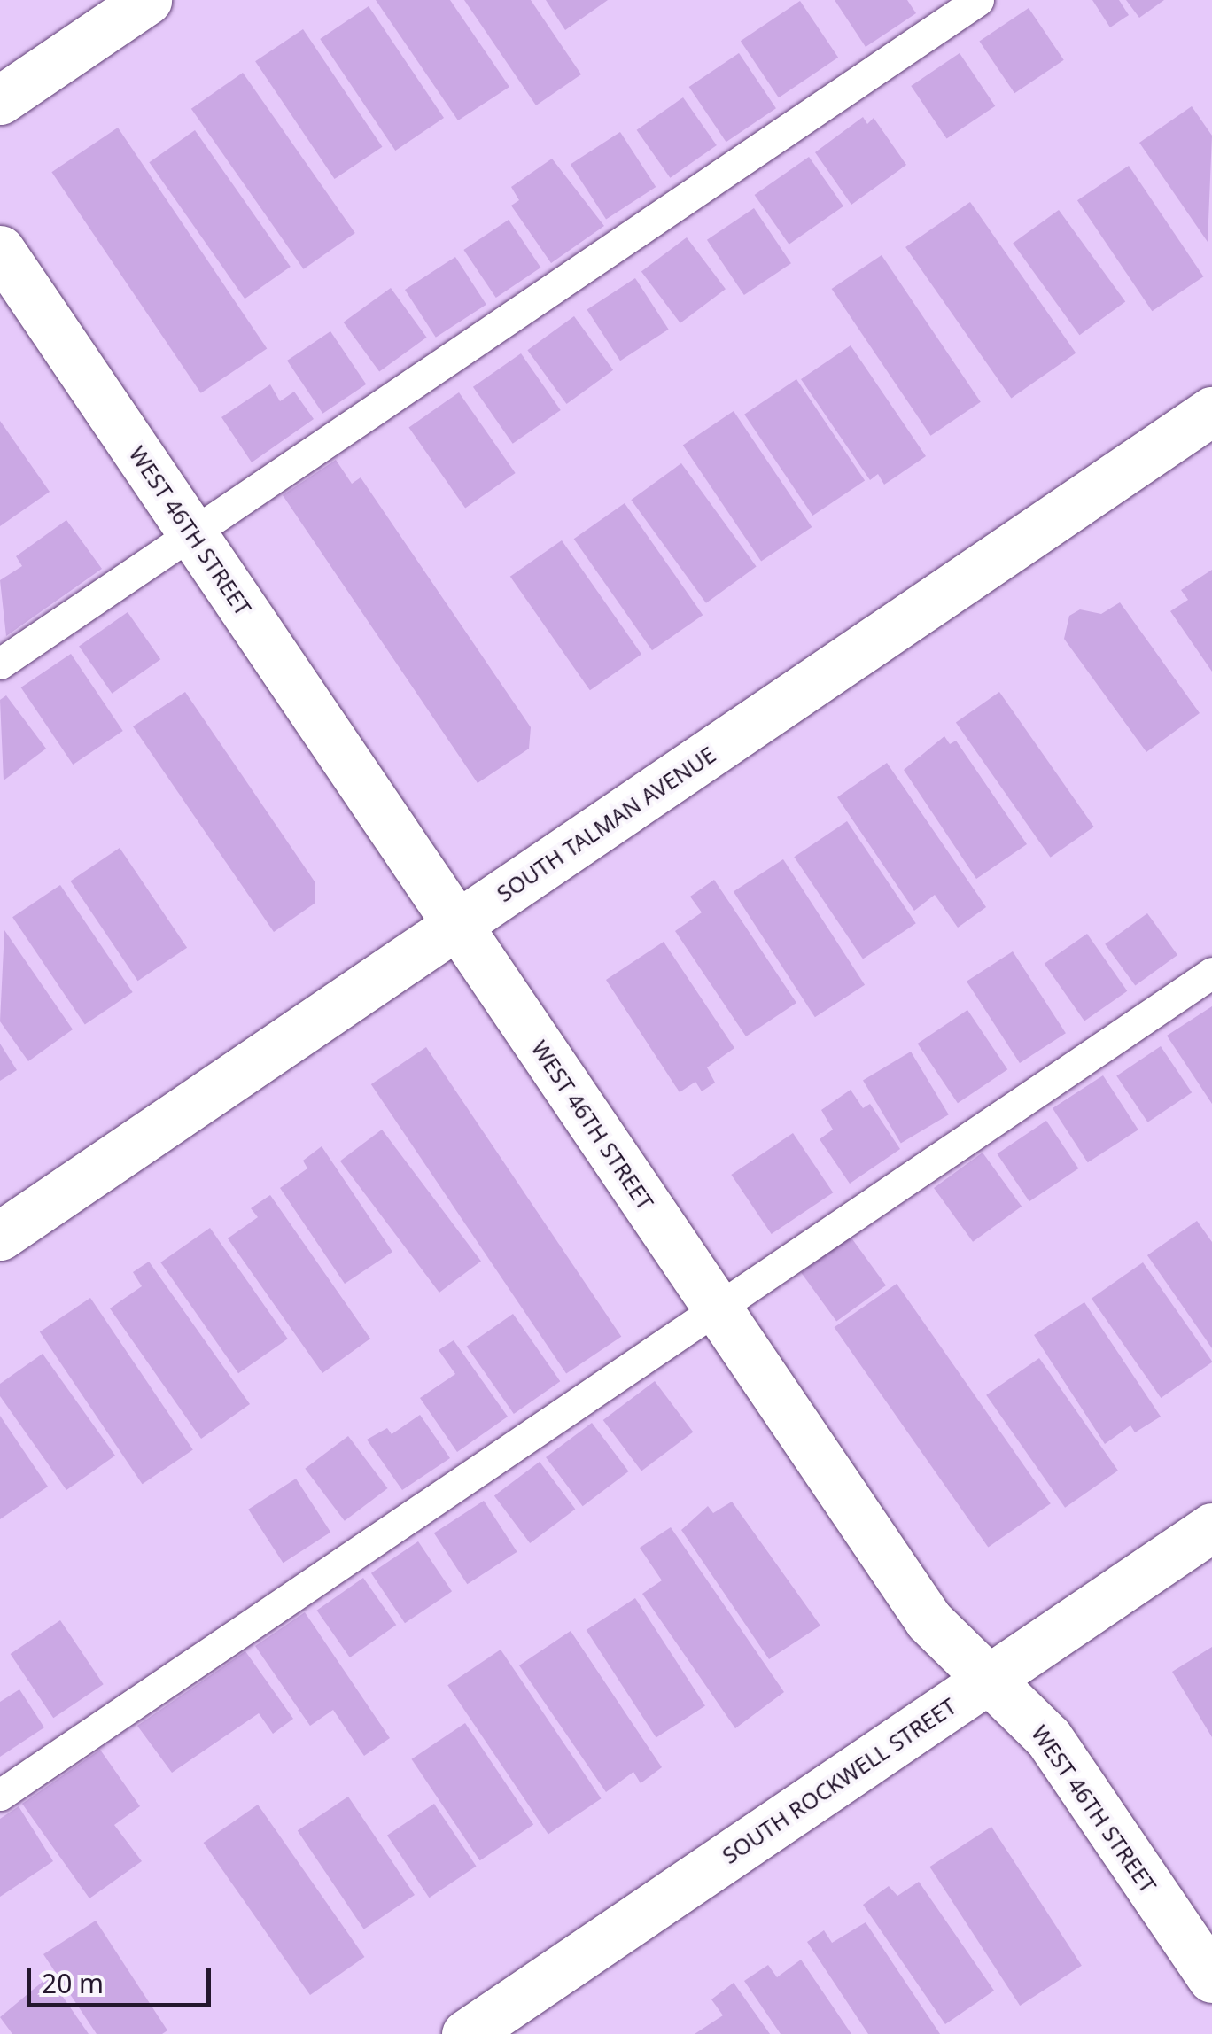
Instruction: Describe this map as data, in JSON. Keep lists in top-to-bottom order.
{
  "streets": {
    "street": ["WEST 46TH STREET", "SOUTH TALMAN AVENUE", "SOUTH ROCKWELL STREET"]
  },
  "crossings": [
    ["WEST 46TH STREET", "SOUTH TALMAN AVENUE"],
    ["WEST 46TH STREET", "SOUTH ROCKWELL STREET"]
  ],
  "scale_bar": "20 m"
}
